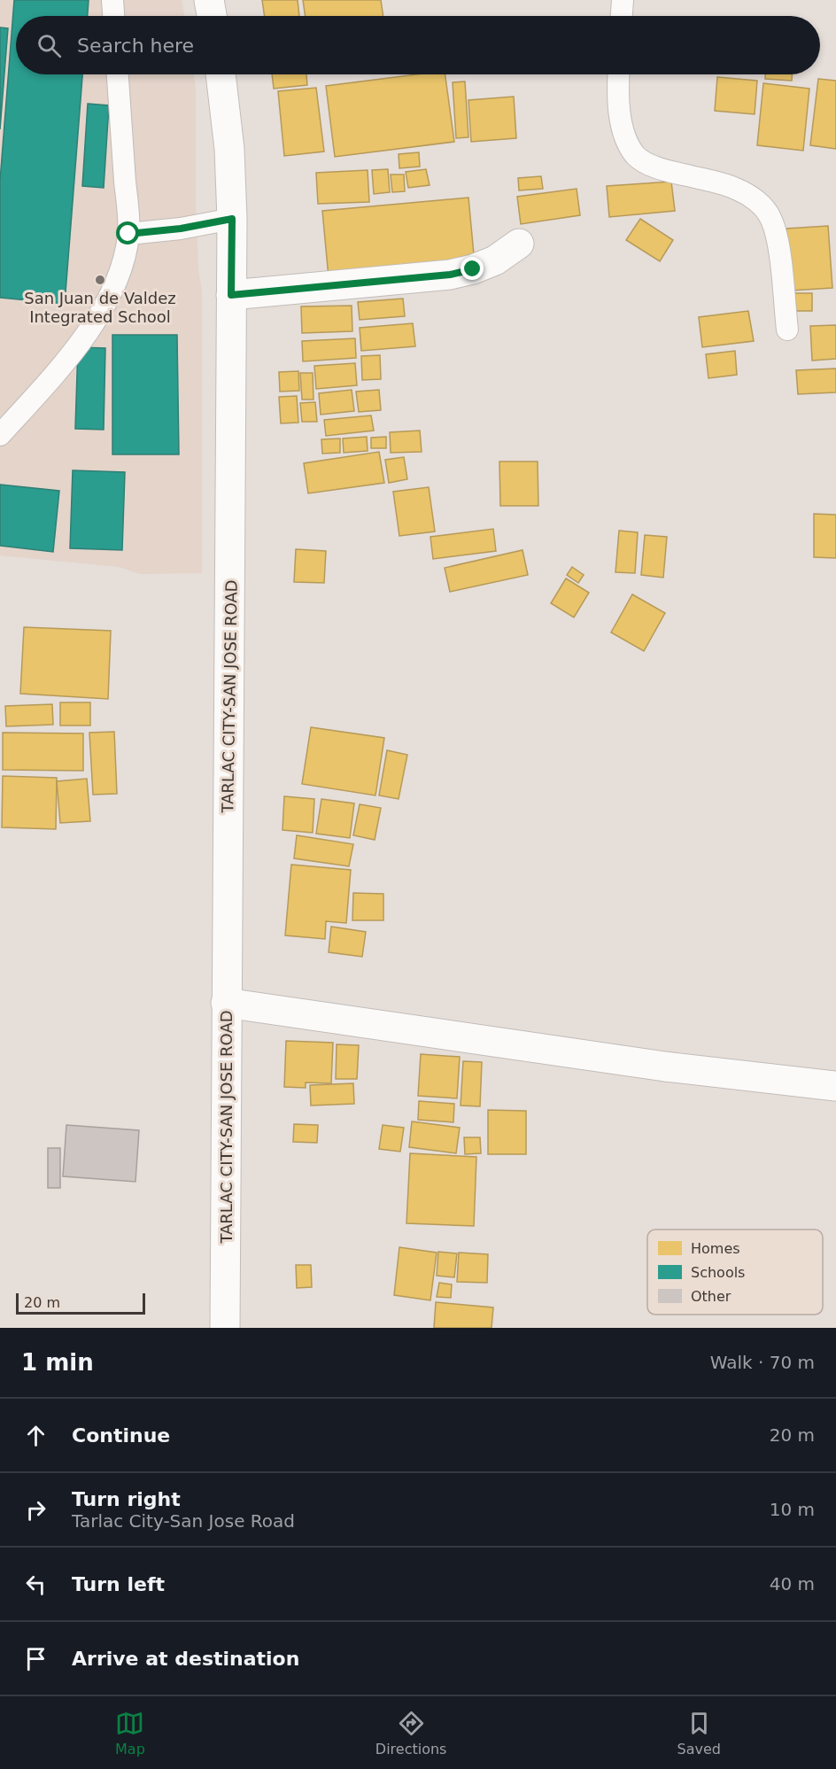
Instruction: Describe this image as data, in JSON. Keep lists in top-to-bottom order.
{
  "streets": {
    "main road": ["TARLAC CITY-SAN JOSE ROAD"]
  },
  "places": ["San Juan de Valdez Integrated School"],
  "legend": ["Homes", "Schools", "Other"],
  "scale_bar": "20 m",
  "page": {
    "search": "Search here",
    "scale": "20 m",
    "heading": ["1 min", "Walk · 70 m"],
    "list": [
      ["Continue", "20 m"],
      ["Turn right", "Tarlac City-San Jose Road", "10 m"],
      ["Turn left", "40 m"],
      "Arrive at destination"
    ],
    "nav": ["Map", "Directions", "Saved"]
  }
}
